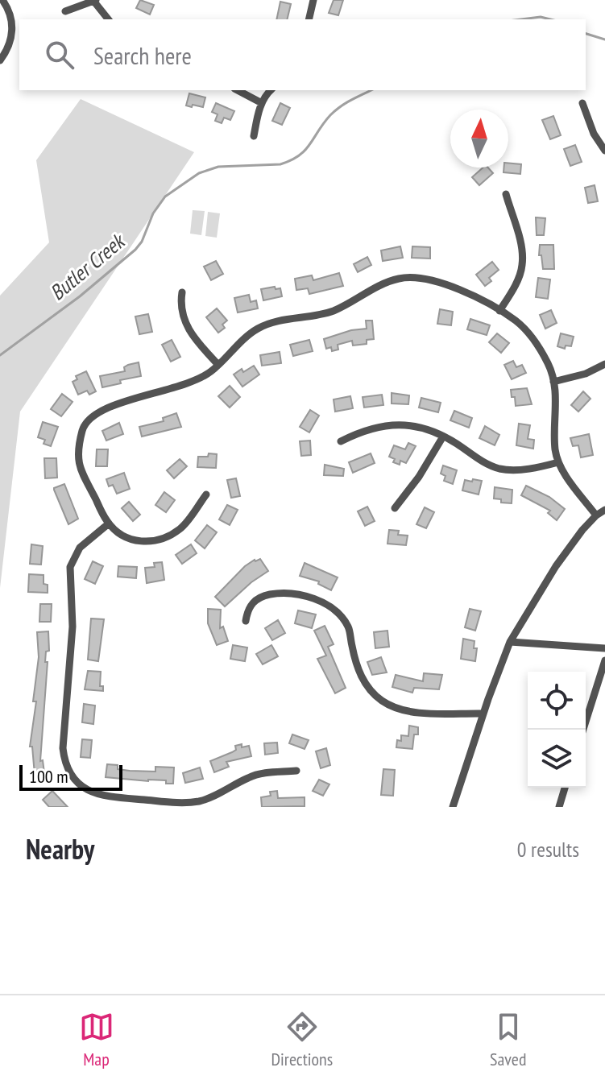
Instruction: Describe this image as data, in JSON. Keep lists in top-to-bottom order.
{
  "water": ["Butler Creek"],
  "scale_bar": "100 m",
  "north": "top",
  "page": {
    "search": "Search here",
    "scale": "100 m",
    "heading": ["Nearby", "0 results"],
    "nav": ["Map", "Directions", "Saved"]
  }
}
